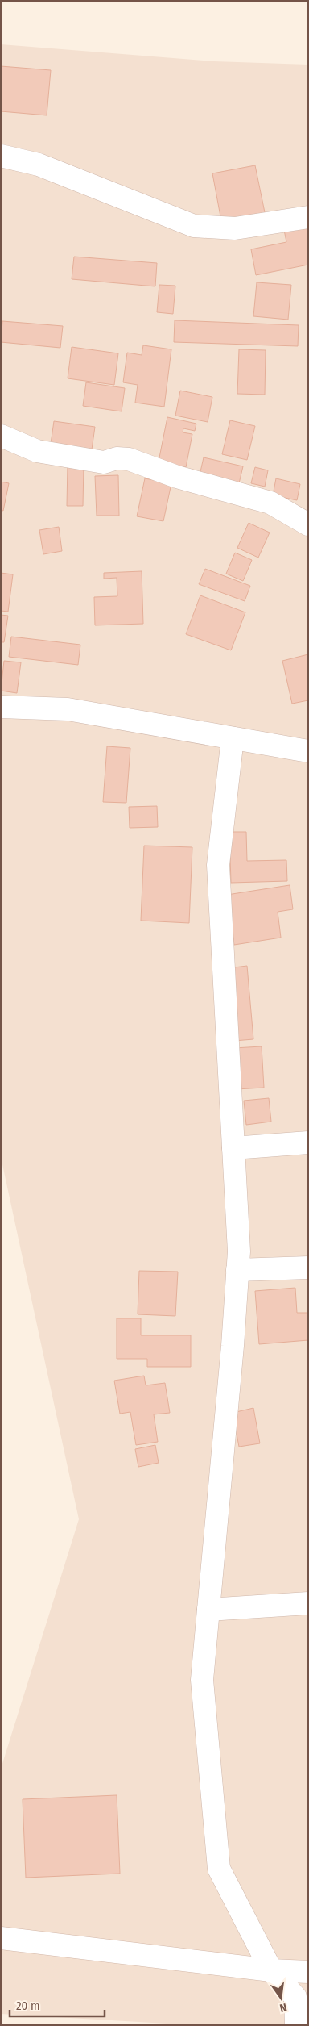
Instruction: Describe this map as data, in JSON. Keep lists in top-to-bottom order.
{
  "scale_bar": "20 m",
  "north": "bottom"
}
